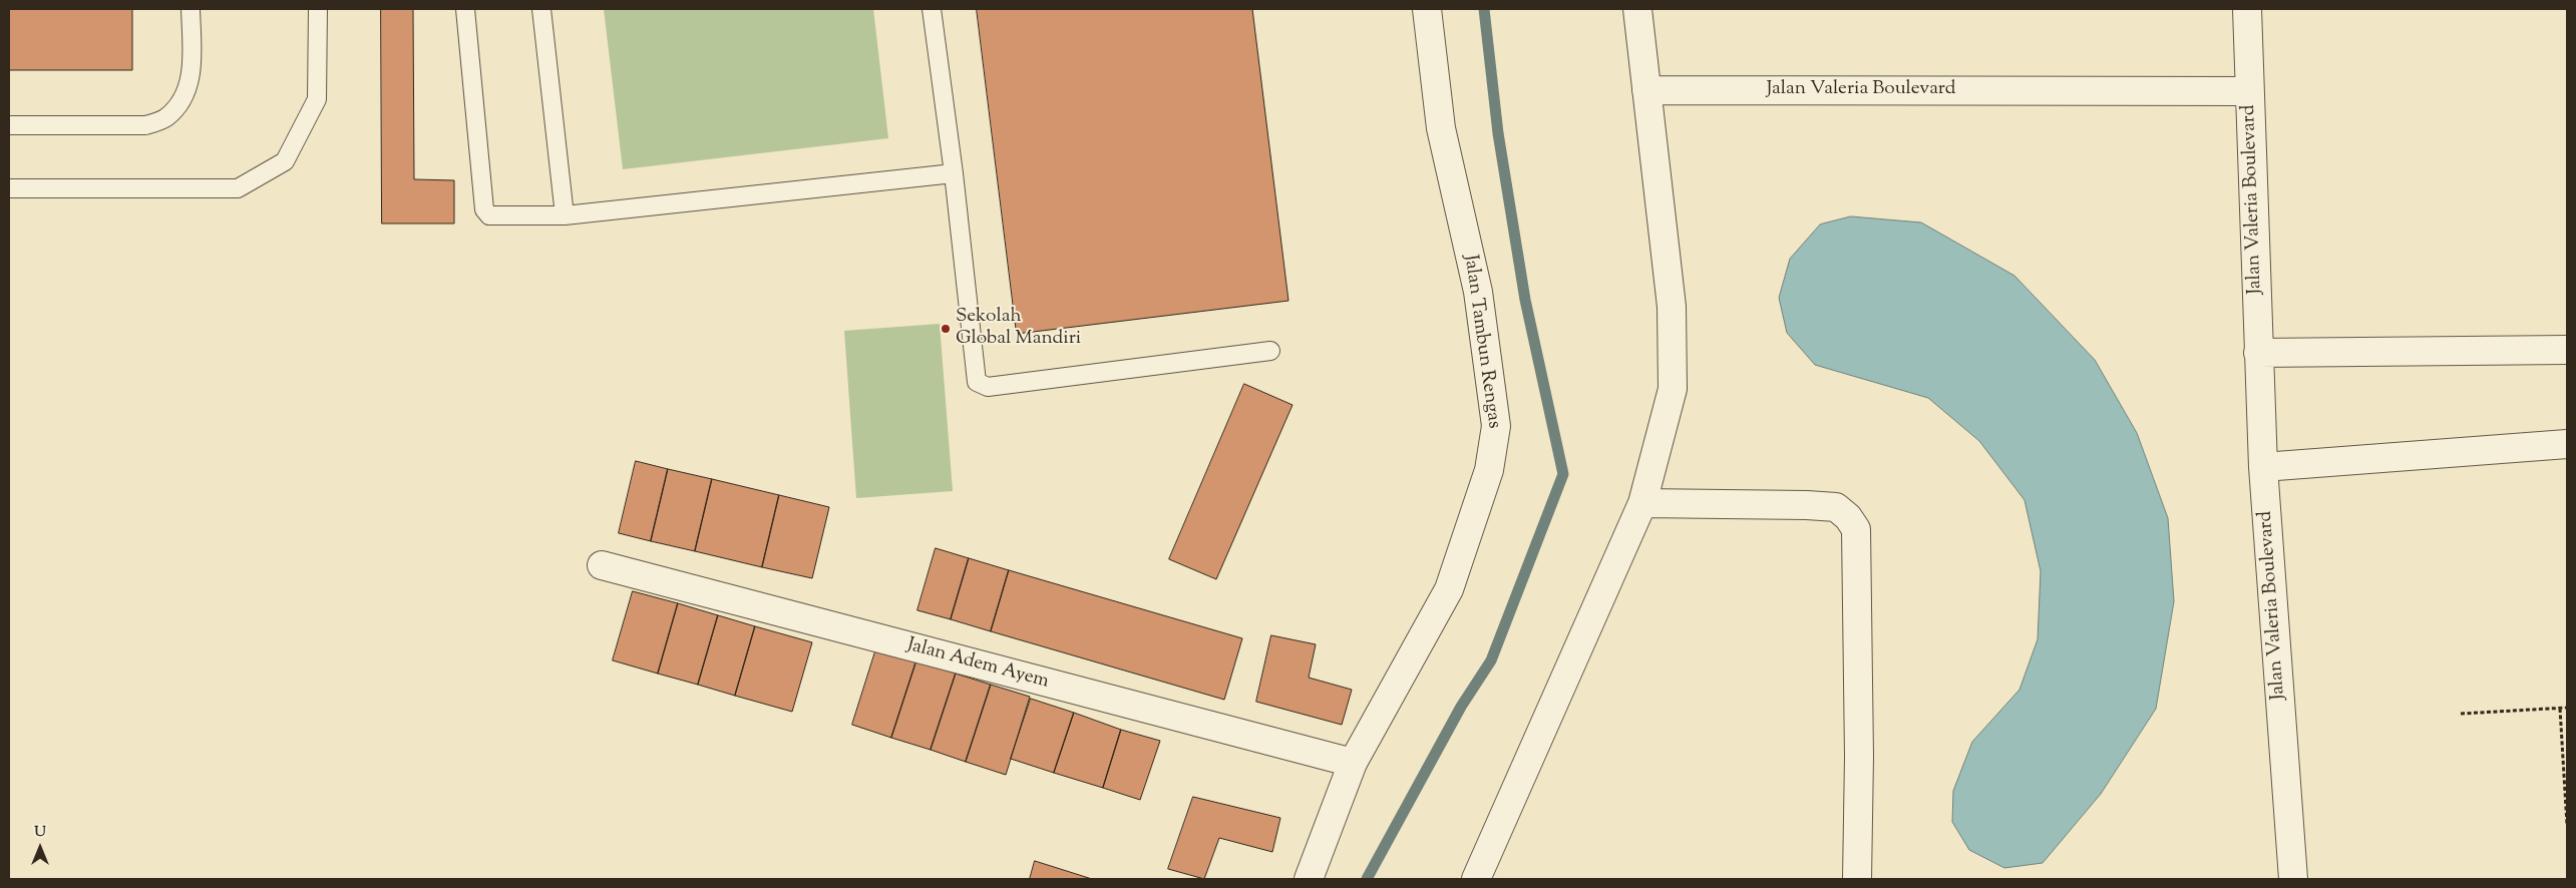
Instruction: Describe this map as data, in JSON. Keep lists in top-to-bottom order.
{
  "streets": {
    "street": ["Jalan Valeria Boulevard", "Jalan Tambun Rengas", "Jalan Adem Ayem"]
  },
  "crossings": [
    ["Jalan Tambun Rengas", "Jalan Adem Ayem"]
  ],
  "places": ["Sekolah Global Mandiri"],
  "north": "top"
}
